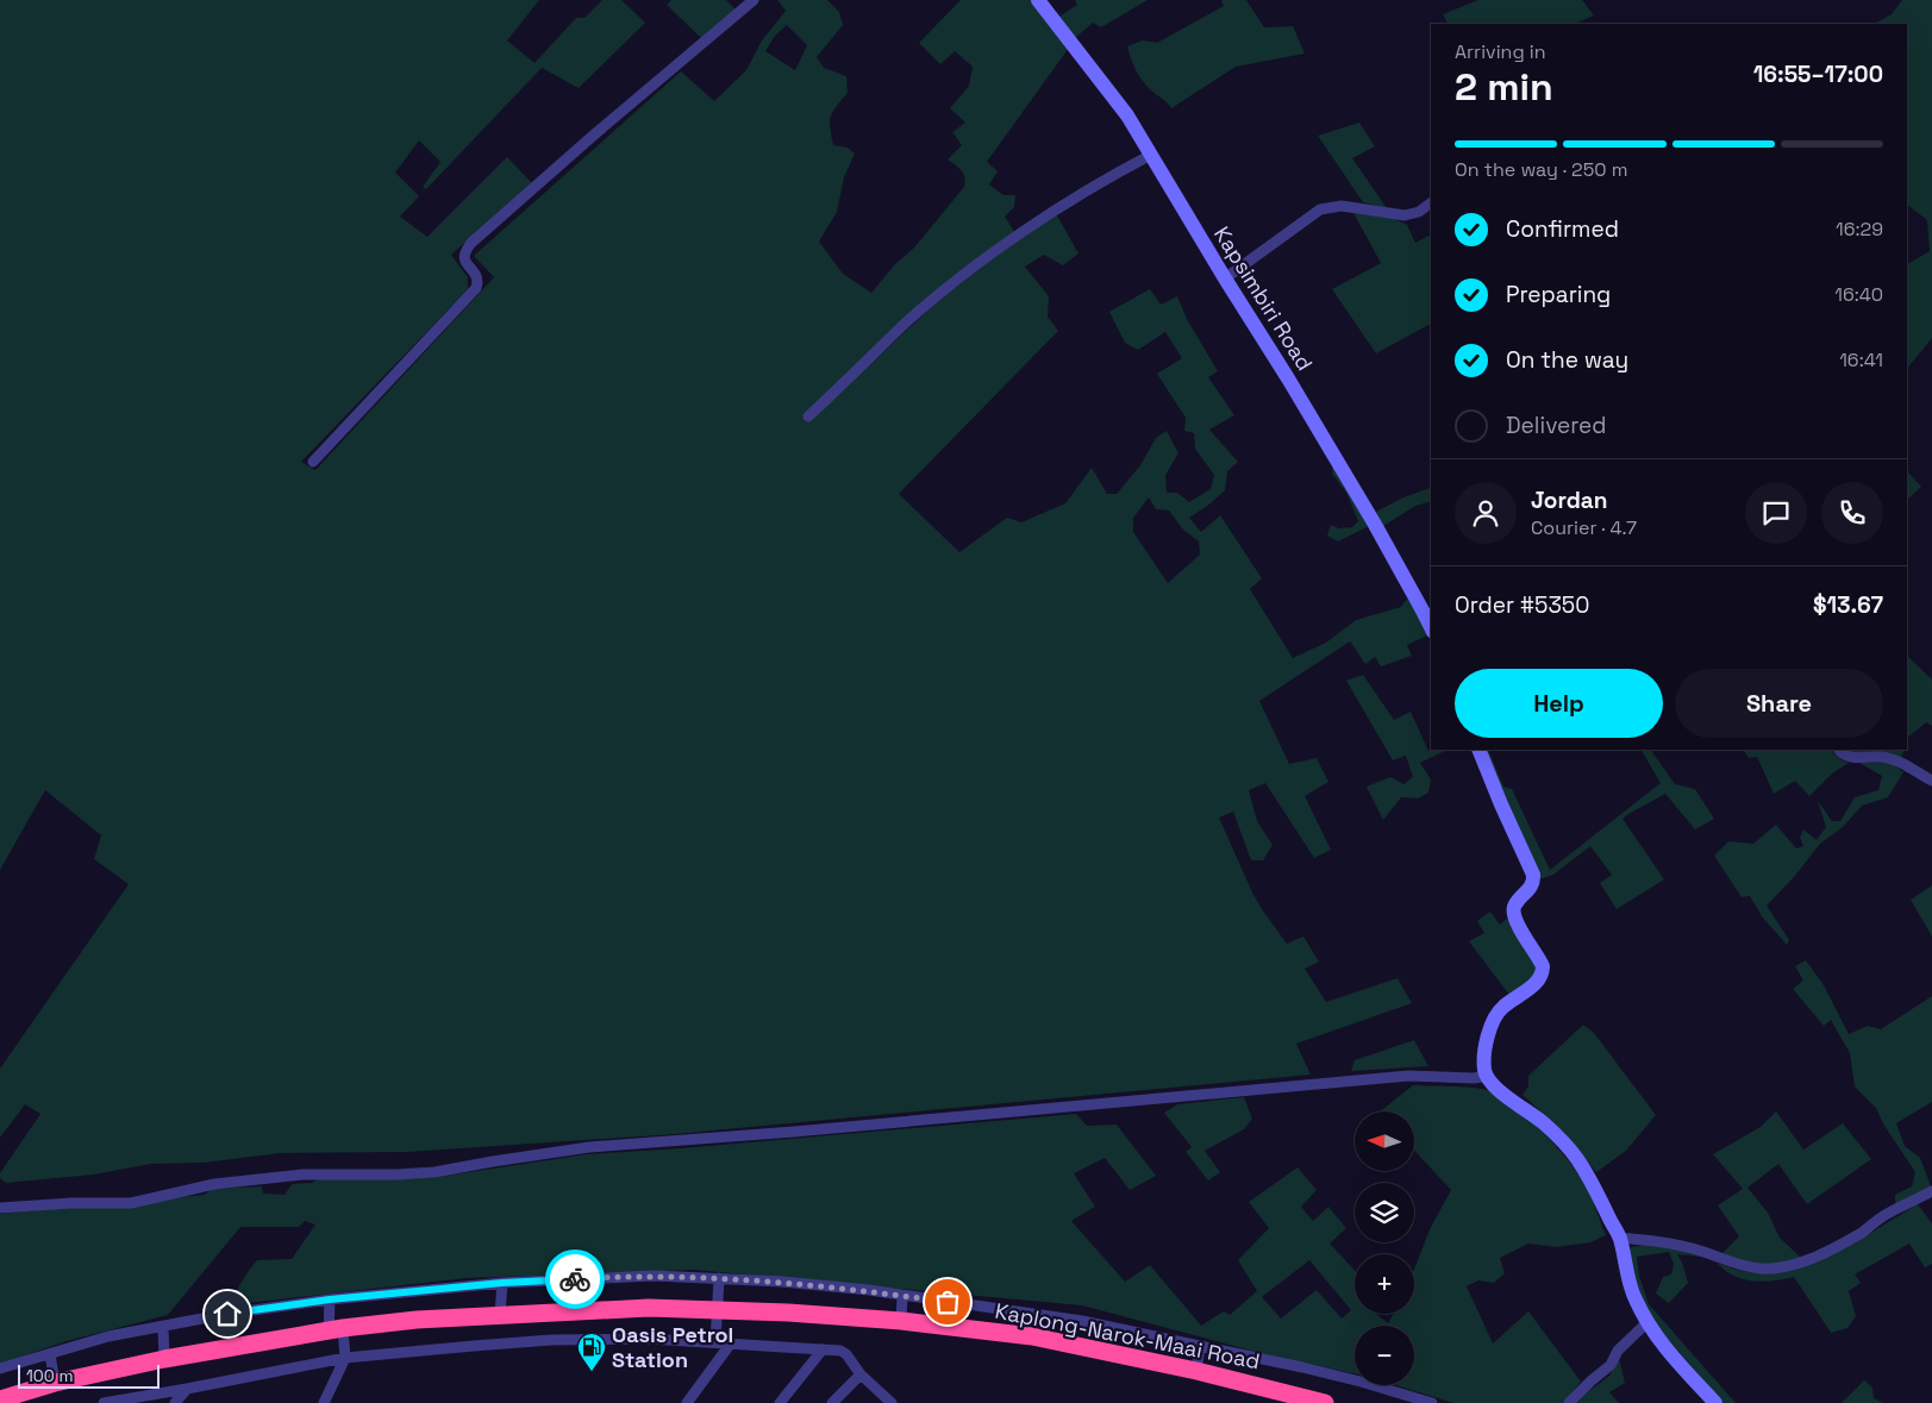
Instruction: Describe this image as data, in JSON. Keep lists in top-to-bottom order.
{
  "streets": {
    "highway": ["Kaplong-Narok-Maai Road"],
    "street": ["Kapsimbiri Road"]
  },
  "places": {
    "fuel station": ["Oasis Petrol Station"]
  },
  "scale_bar": "100 m",
  "north": "left",
  "page": {
    "heading": ["2 min", "Arriving in", "16:55–17:00"],
    "panel": [
      "Jordan",
      "Courier · 4.7",
      "Order #5350",
      "$13.67"
    ],
    "bar": "On the way · 250 m",
    "list": [
      ["Confirmed", "16:29"],
      ["Preparing", "16:40"],
      ["On the way", "16:41"],
      "Delivered"
    ],
    "buttons": ["Help", "Share"],
    "map_buttons": ["+", "−"],
    "scale": "100 m"
  }
}
